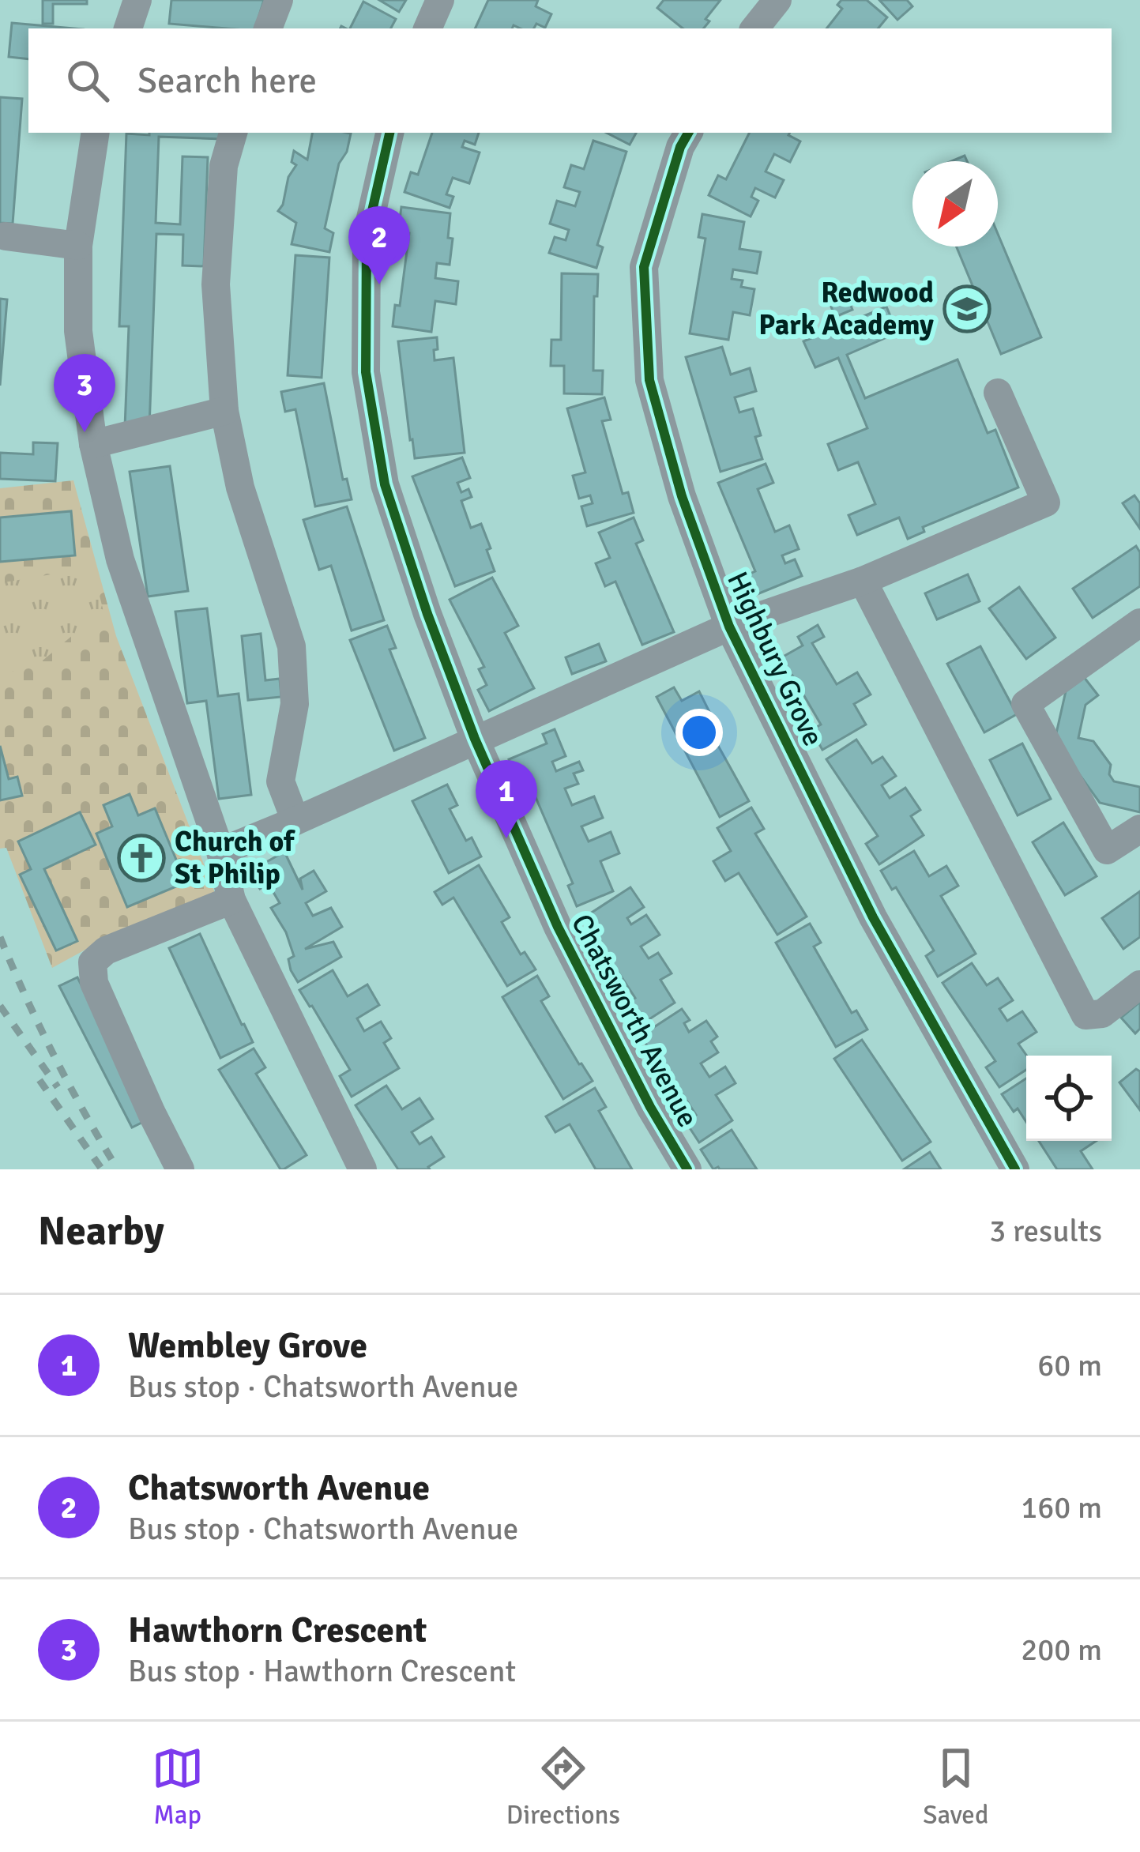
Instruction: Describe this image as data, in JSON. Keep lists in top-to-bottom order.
{
  "streets": {
    "street": ["Highbury Grove", "Chatsworth Avenue"]
  },
  "places": {
    "school or university": ["Redwood Park Academy"],
    "church": ["Church of St Philip"]
  },
  "north": "bottom left",
  "page": {
    "search": "Search here",
    "pins": ["2", "3", "1"],
    "heading": ["Nearby", "3 results"],
    "list": [
      {
        "mark": "1",
        "name": "Wembley Grove",
        "note": "Bus stop · Chatsworth Avenue",
        "value": "60 m"
      },
      {
        "mark": "2",
        "name": "Chatsworth Avenue",
        "note": "Bus stop · Chatsworth Avenue",
        "value": "160 m"
      },
      {
        "mark": "3",
        "name": "Hawthorn Crescent",
        "note": "Bus stop · Hawthorn Crescent",
        "value": "200 m"
      }
    ],
    "nav": ["Map", "Directions", "Saved"]
  }
}
